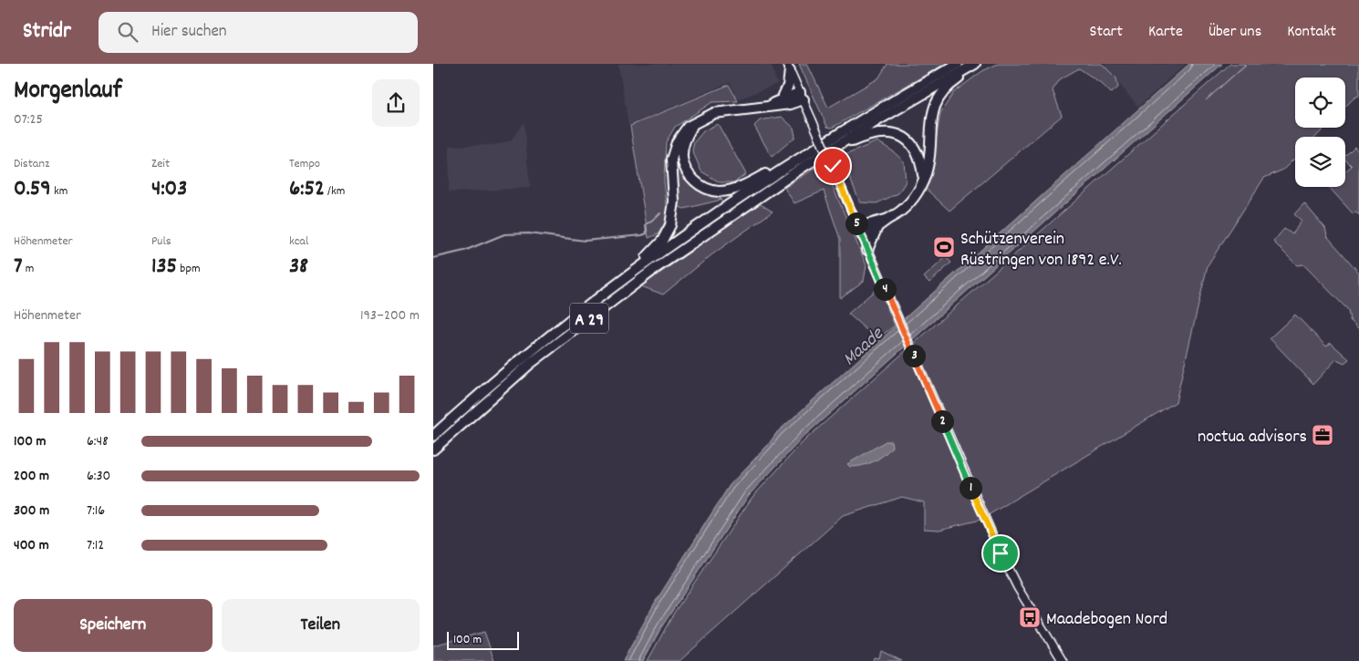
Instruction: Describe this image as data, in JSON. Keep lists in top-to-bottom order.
{
  "streets": {
    "highway": ["A 29"]
  },
  "water": ["Maade"],
  "places": {
    "sports": ["Schützenverein Rüstringen von 1892 e.V."],
    "office": ["noctua advisors"],
    "bus stop": ["Maadebogen Nord"]
  },
  "scale_bar": "100 m",
  "page": {
    "header": "Stridr",
    "search": "Hier suchen",
    "nav": [
      "Start",
      "Karte",
      "Über uns",
      "Kontakt"
    ],
    "heading": ["Morgenlauf", "07:25"],
    "stats": [
      ["Distanz", "0.59 km"],
      ["Zeit", "4:03"],
      ["Tempo", "6:52 /km"],
      ["Höhenmeter", "7 m"],
      ["Puls", "135 bpm"],
      ["kcal", "38"]
    ],
    "pins": [
      "5",
      "4",
      "3",
      "2",
      "1"
    ],
    "chart": ["Höhenmeter", "193–200 m"],
    "list": [
      {
        "name": "100 m",
        "note": "6:48"
      },
      {
        "name": "200 m",
        "note": "6:30"
      },
      {
        "name": "300 m",
        "note": "7:16"
      },
      {
        "name": "400 m",
        "note": "7:12"
      }
    ],
    "buttons": ["Speichern", "Teilen"],
    "scale": "100 m"
  }
}
